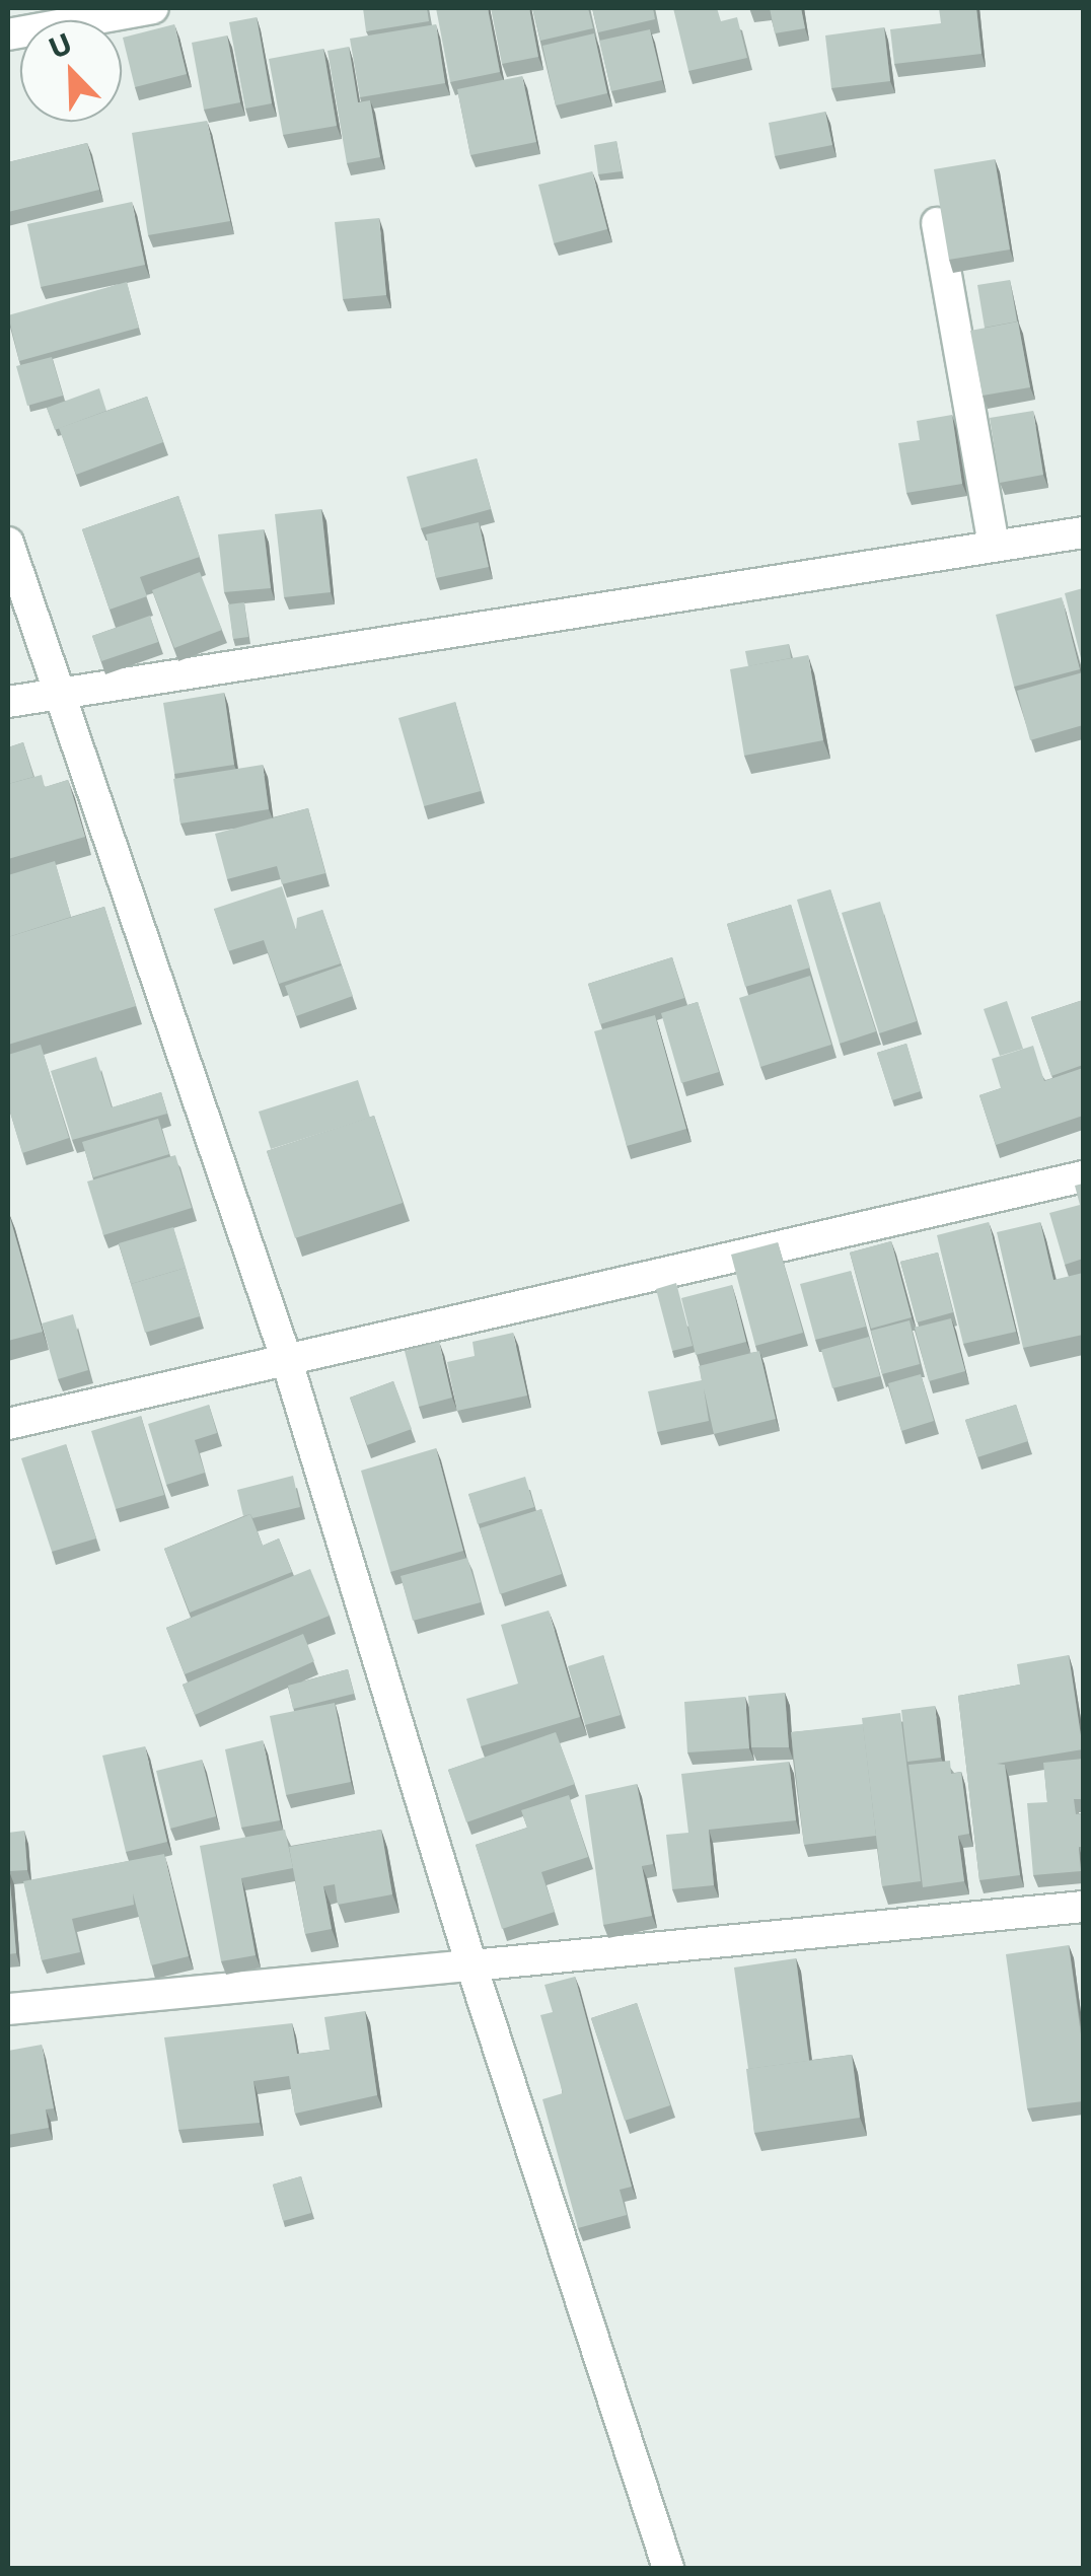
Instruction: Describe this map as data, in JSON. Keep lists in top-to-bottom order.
{
  "north": "top left"
}
